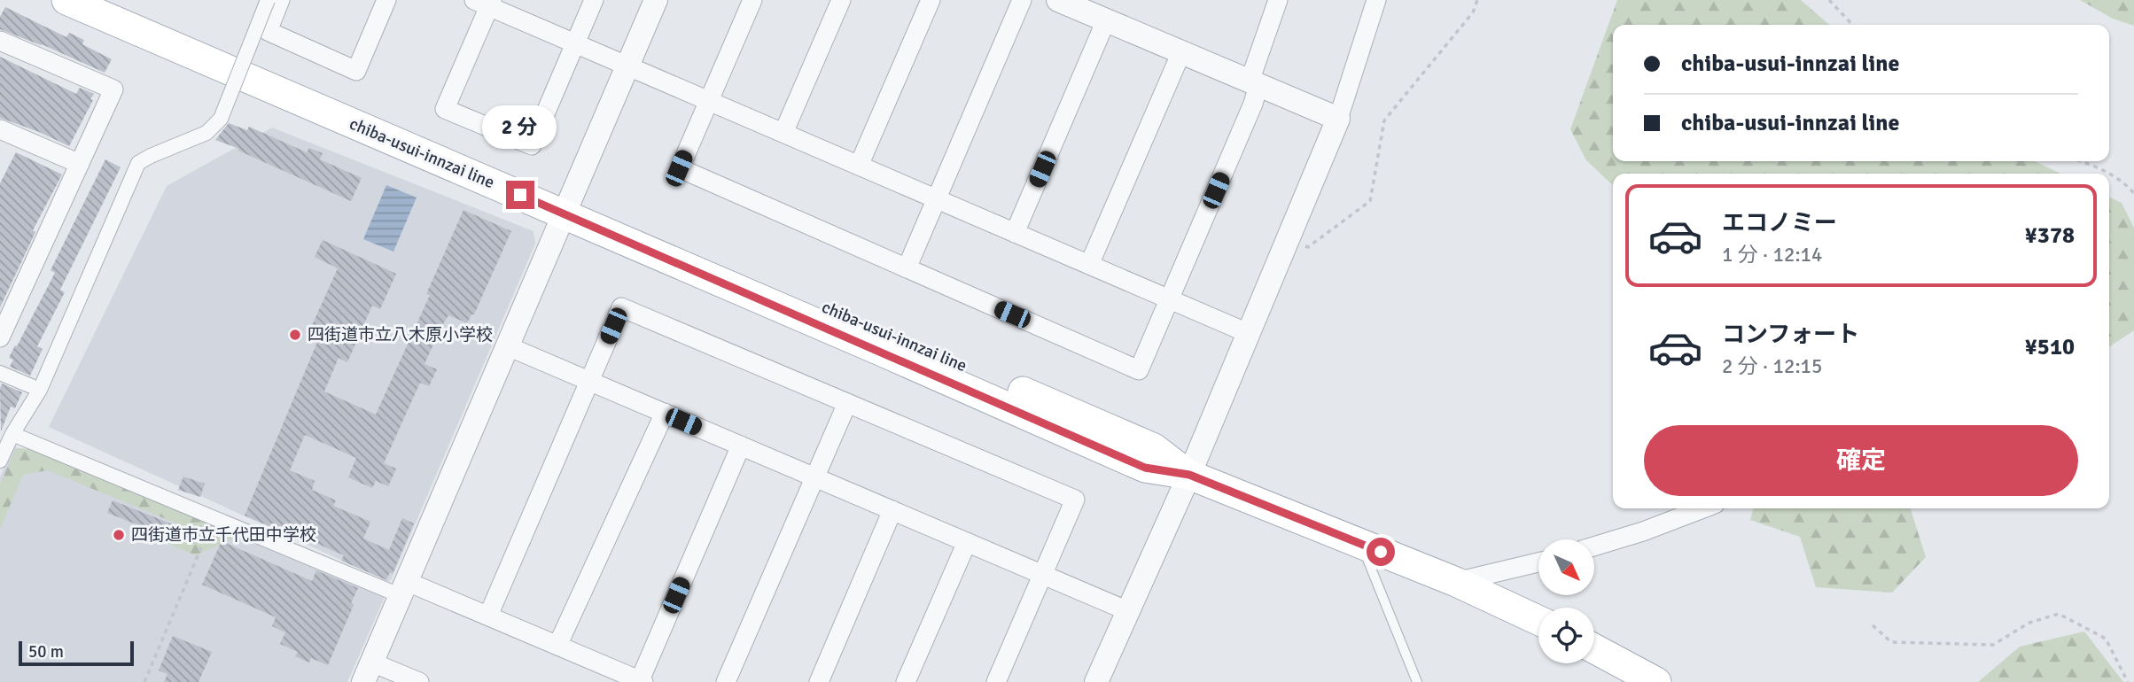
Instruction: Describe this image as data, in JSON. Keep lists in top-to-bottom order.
{
  "streets": {
    "main road": ["chiba-usui-innzai line"]
  },
  "places": ["四街道市立八木原小学校", "四街道市立千代田中学校"],
  "scale_bar": "50 m",
  "north": "bottom right",
  "page": {
    "banner": ["chiba-usui-innzai line", "chiba-usui-innzai line"],
    "bubble": "2 分",
    "list": [
      {
        "name": "エコノミー",
        "note": "1 分 · 12:14",
        "value": "¥378"
      },
      {
        "name": "コンフォート",
        "note": "2 分 · 12:15",
        "value": "¥510"
      }
    ],
    "buttons": "確定",
    "scale": "50 m"
  }
}
